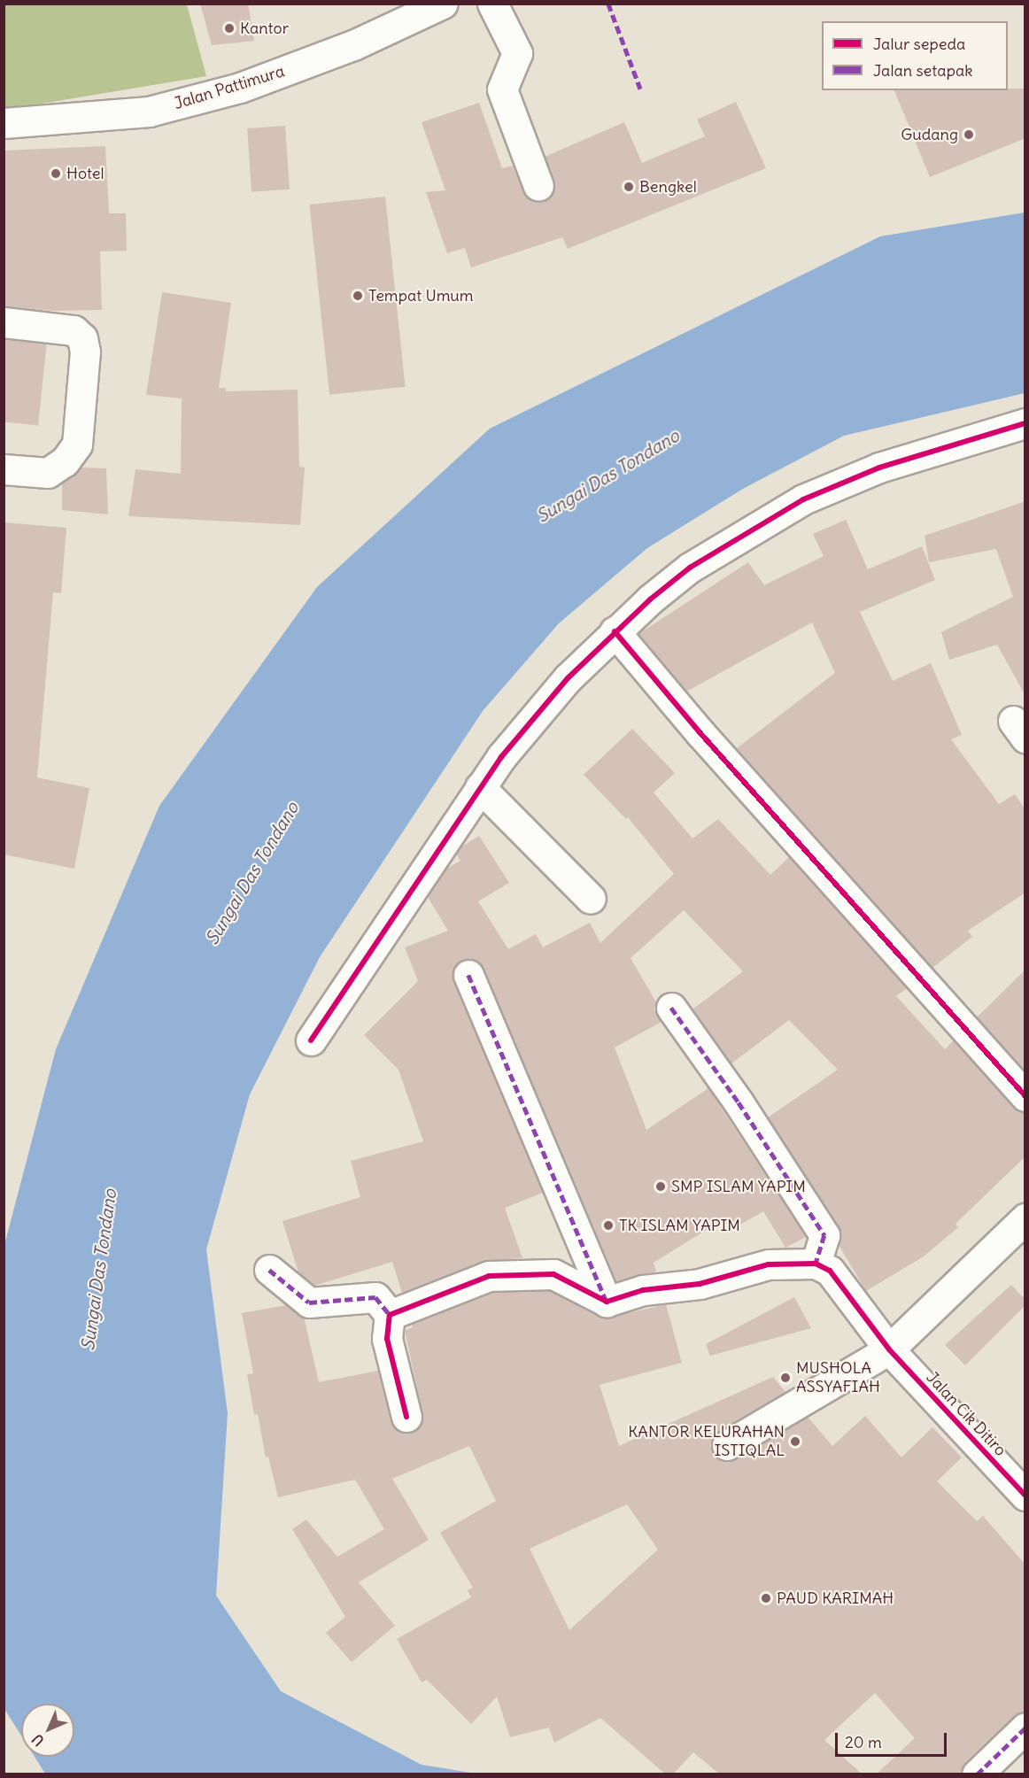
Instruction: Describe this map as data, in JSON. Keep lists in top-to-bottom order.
{
  "streets": {
    "street": ["Jalan Pattimura", "Jalan Cik Ditiro"]
  },
  "water": ["Sungai Das Tondano"],
  "places": [
    "Kantor",
    "Gudang",
    "Hotel",
    "Bengkel",
    "Tempat Umum",
    "SMP ISLAM YAPIM",
    "TK ISLAM YAPIM",
    "MUSHOLA ASSYAFIAH",
    "KANTOR KELURAHAN ISTIQLAL",
    "PAUD KARIMAH"
  ],
  "legend": ["Jalur sepeda", "Jalan setapak"],
  "scale_bar": "20 m",
  "north": "bottom left"
}
